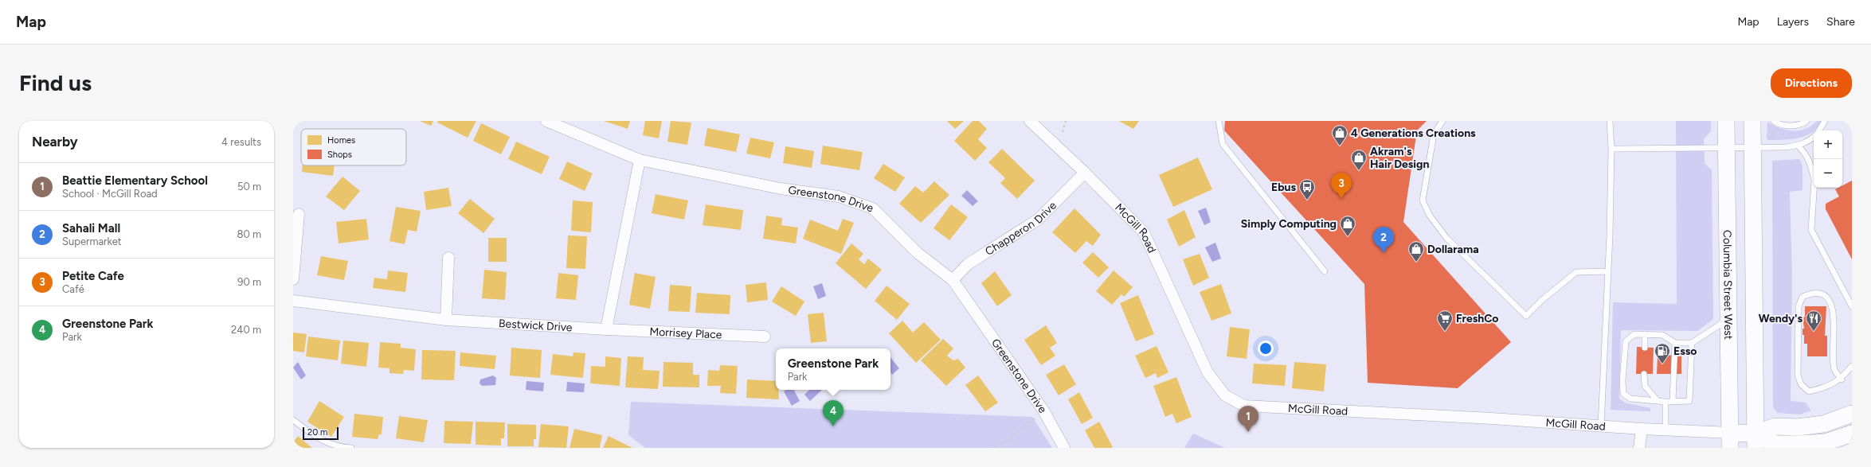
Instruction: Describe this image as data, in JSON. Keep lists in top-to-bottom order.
{
  "streets": {
    "main road": ["McGill Road", "Columbia Street West"],
    "street": [
      "Greenstone Drive",
      "Chapperon Drive",
      "Bestwick Drive",
      "Morrisey Place"
    ]
  },
  "crossings": [
    ["Greenstone Drive", "Chapperon Drive"],
    ["Chapperon Drive", "McGill Road"],
    ["McGill Road", "Columbia Street West"],
    ["Bestwick Drive", "Morrisey Place"]
  ],
  "places": {
    "shop": [
      "4 Generations Creations",
      "Akram's Hair Design",
      "Simply Computing",
      "Dollarama"
    ],
    "bus stop": ["Ebus"],
    "supermarket": ["FreshCo"],
    "restaurant": ["Wendy's"],
    "fuel station": ["Esso"]
  },
  "legend": ["Homes", "Shops"],
  "scale_bar": "20 m",
  "page": {
    "header": "Map",
    "nav": ["Map", "Layers", "Share"],
    "buttons": "Directions",
    "title": "Find us",
    "heading": ["Nearby", "4 results"],
    "map_buttons": ["+", "−"],
    "list": [
      {
        "mark": "1",
        "name": "Beattie Elementary School",
        "note": "School · McGill Road",
        "value": "50 m"
      },
      {
        "mark": "2",
        "name": "Sahali Mall",
        "note": "Supermarket",
        "value": "80 m"
      },
      {
        "mark": "3",
        "name": "Petite Cafe",
        "note": "Café",
        "value": "90 m"
      },
      {
        "mark": "4",
        "name": "Greenstone Park",
        "note": "Park",
        "value": "240 m"
      }
    ],
    "pins": [
      "3",
      "2",
      "4",
      "1"
    ],
    "popup": ["Greenstone Park", "Park"],
    "scale": "20 m"
  }
}
